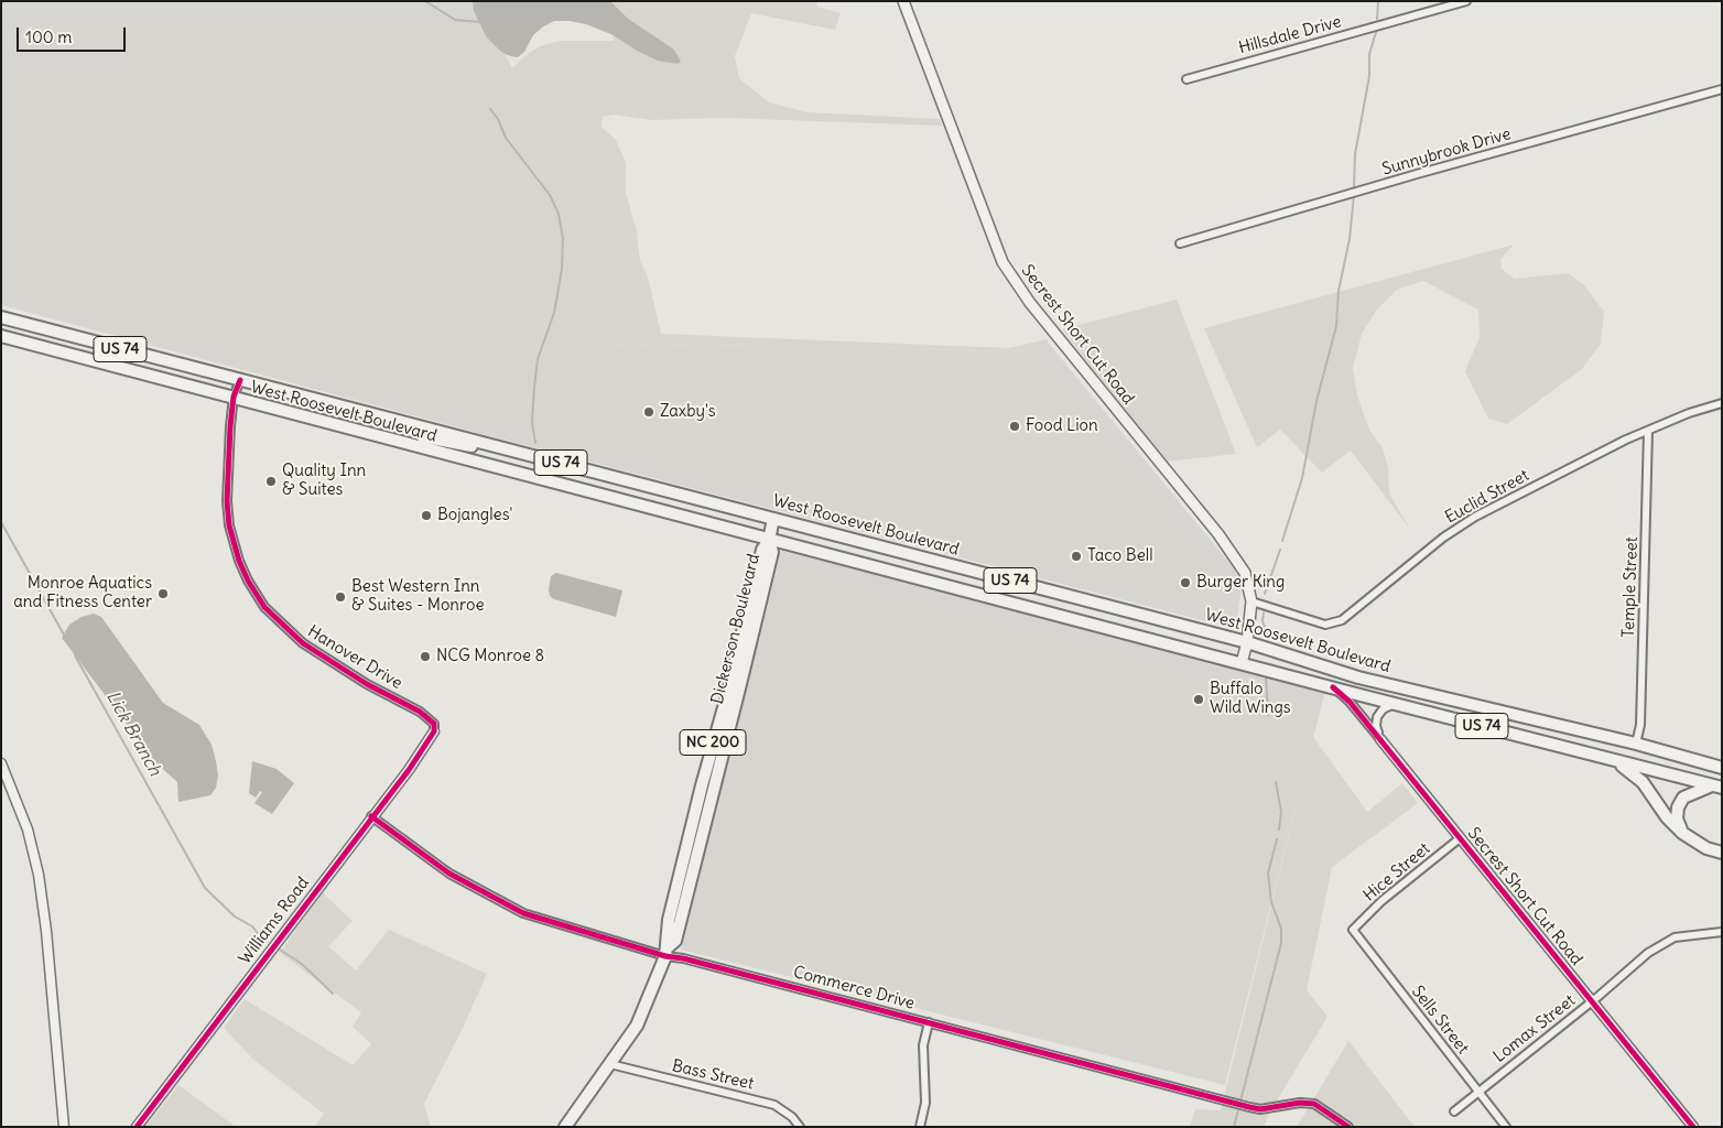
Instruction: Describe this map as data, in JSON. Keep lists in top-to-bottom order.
{
  "streets": {
    "main road": [
      "Secrest Short Cut Road",
      "US 74",
      "West Roosevelt Boulevard",
      "Dickerson Boulevard",
      "NC 200"
    ],
    "street": [
      "Hillsdale Drive",
      "Sunnybrook Drive",
      "Euclid Street",
      "Temple Street",
      "Hanover Drive",
      "Hice Street",
      "Williams Road",
      "Commerce Drive",
      "Sells Street",
      "Lomax Street",
      "Bass Street"
    ]
  },
  "crossings": [
    ["Secrest Short Cut Road", "West Roosevelt Boulevard"],
    ["Secrest Short Cut Road", "Euclid Street"],
    ["Secrest Short Cut Road", "Hice Street"],
    ["Secrest Short Cut Road", "Lomax Street"],
    ["West Roosevelt Boulevard", "Temple Street"],
    ["West Roosevelt Boulevard", "Dickerson Boulevard"],
    ["West Roosevelt Boulevard", "Hanover Drive"],
    ["Euclid Street", "Temple Street"],
    ["Dickerson Boulevard", "NC 200"],
    ["Dickerson Boulevard", "Commerce Drive"],
    ["Dickerson Boulevard", "Bass Street"],
    ["Hanover Drive", "Williams Road"],
    ["Hice Street", "Sells Street"],
    ["Williams Road", "Commerce Drive"],
    ["Sells Street", "Lomax Street"]
  ],
  "water": ["Lick Branch"],
  "places": [
    "Zaxby's",
    "Food Lion",
    "Quality Inn & Suites",
    "Bojangles'",
    "Taco Bell",
    "Burger King",
    "Monroe Aquatics and Fitness Center",
    "Best Western Inn & Suites - Monroe",
    "NCG Monroe 8",
    "Buffalo Wild Wings"
  ],
  "scale_bar": "100 m"
}
